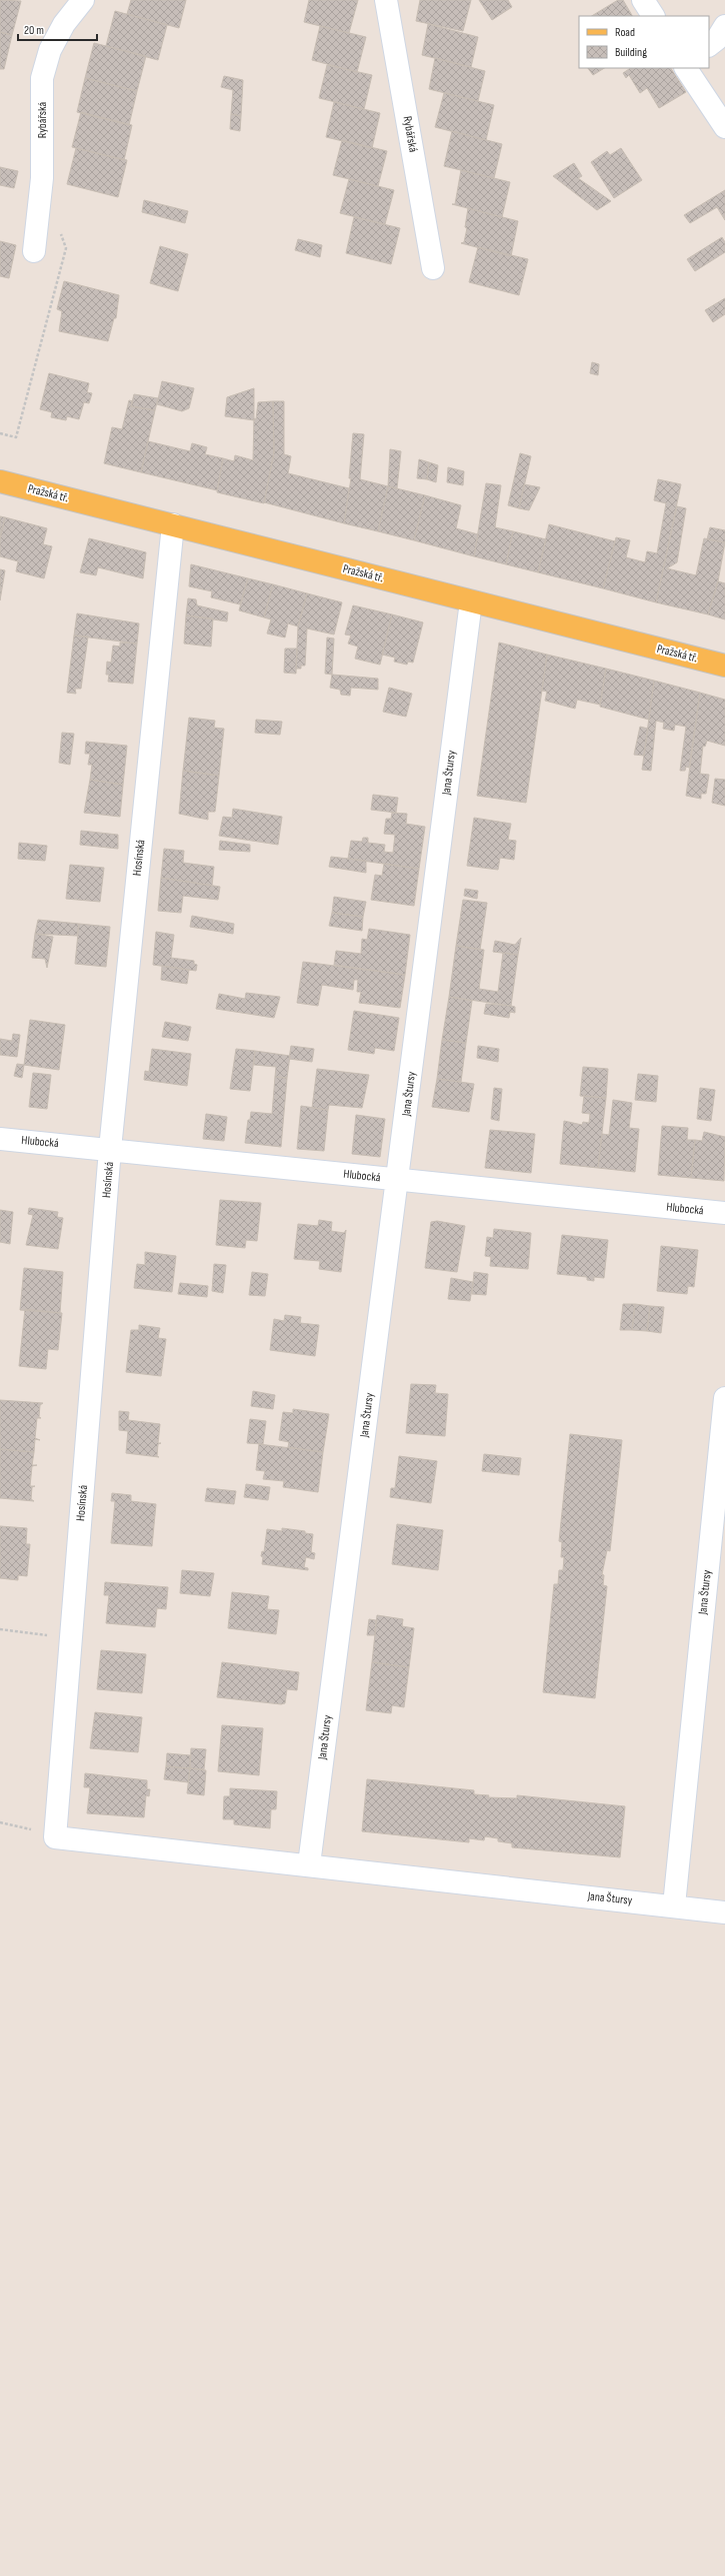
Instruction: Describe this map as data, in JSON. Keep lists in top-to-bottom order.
{
  "streets": {
    "main road": ["Pražská tř."],
    "street": [
      "Rybářská",
      "Jana Štursy",
      "Hosínská",
      "Hlubocká"
    ]
  },
  "crossings": [
    ["Pražská tř.", "Jana Štursy"],
    ["Pražská tř.", "Hosínská"],
    ["Jana Štursy", "Hlubocká"],
    ["Hosínská", "Hlubocká"]
  ],
  "legend": ["Road", "Building"],
  "scale_bar": "20 m"
}
